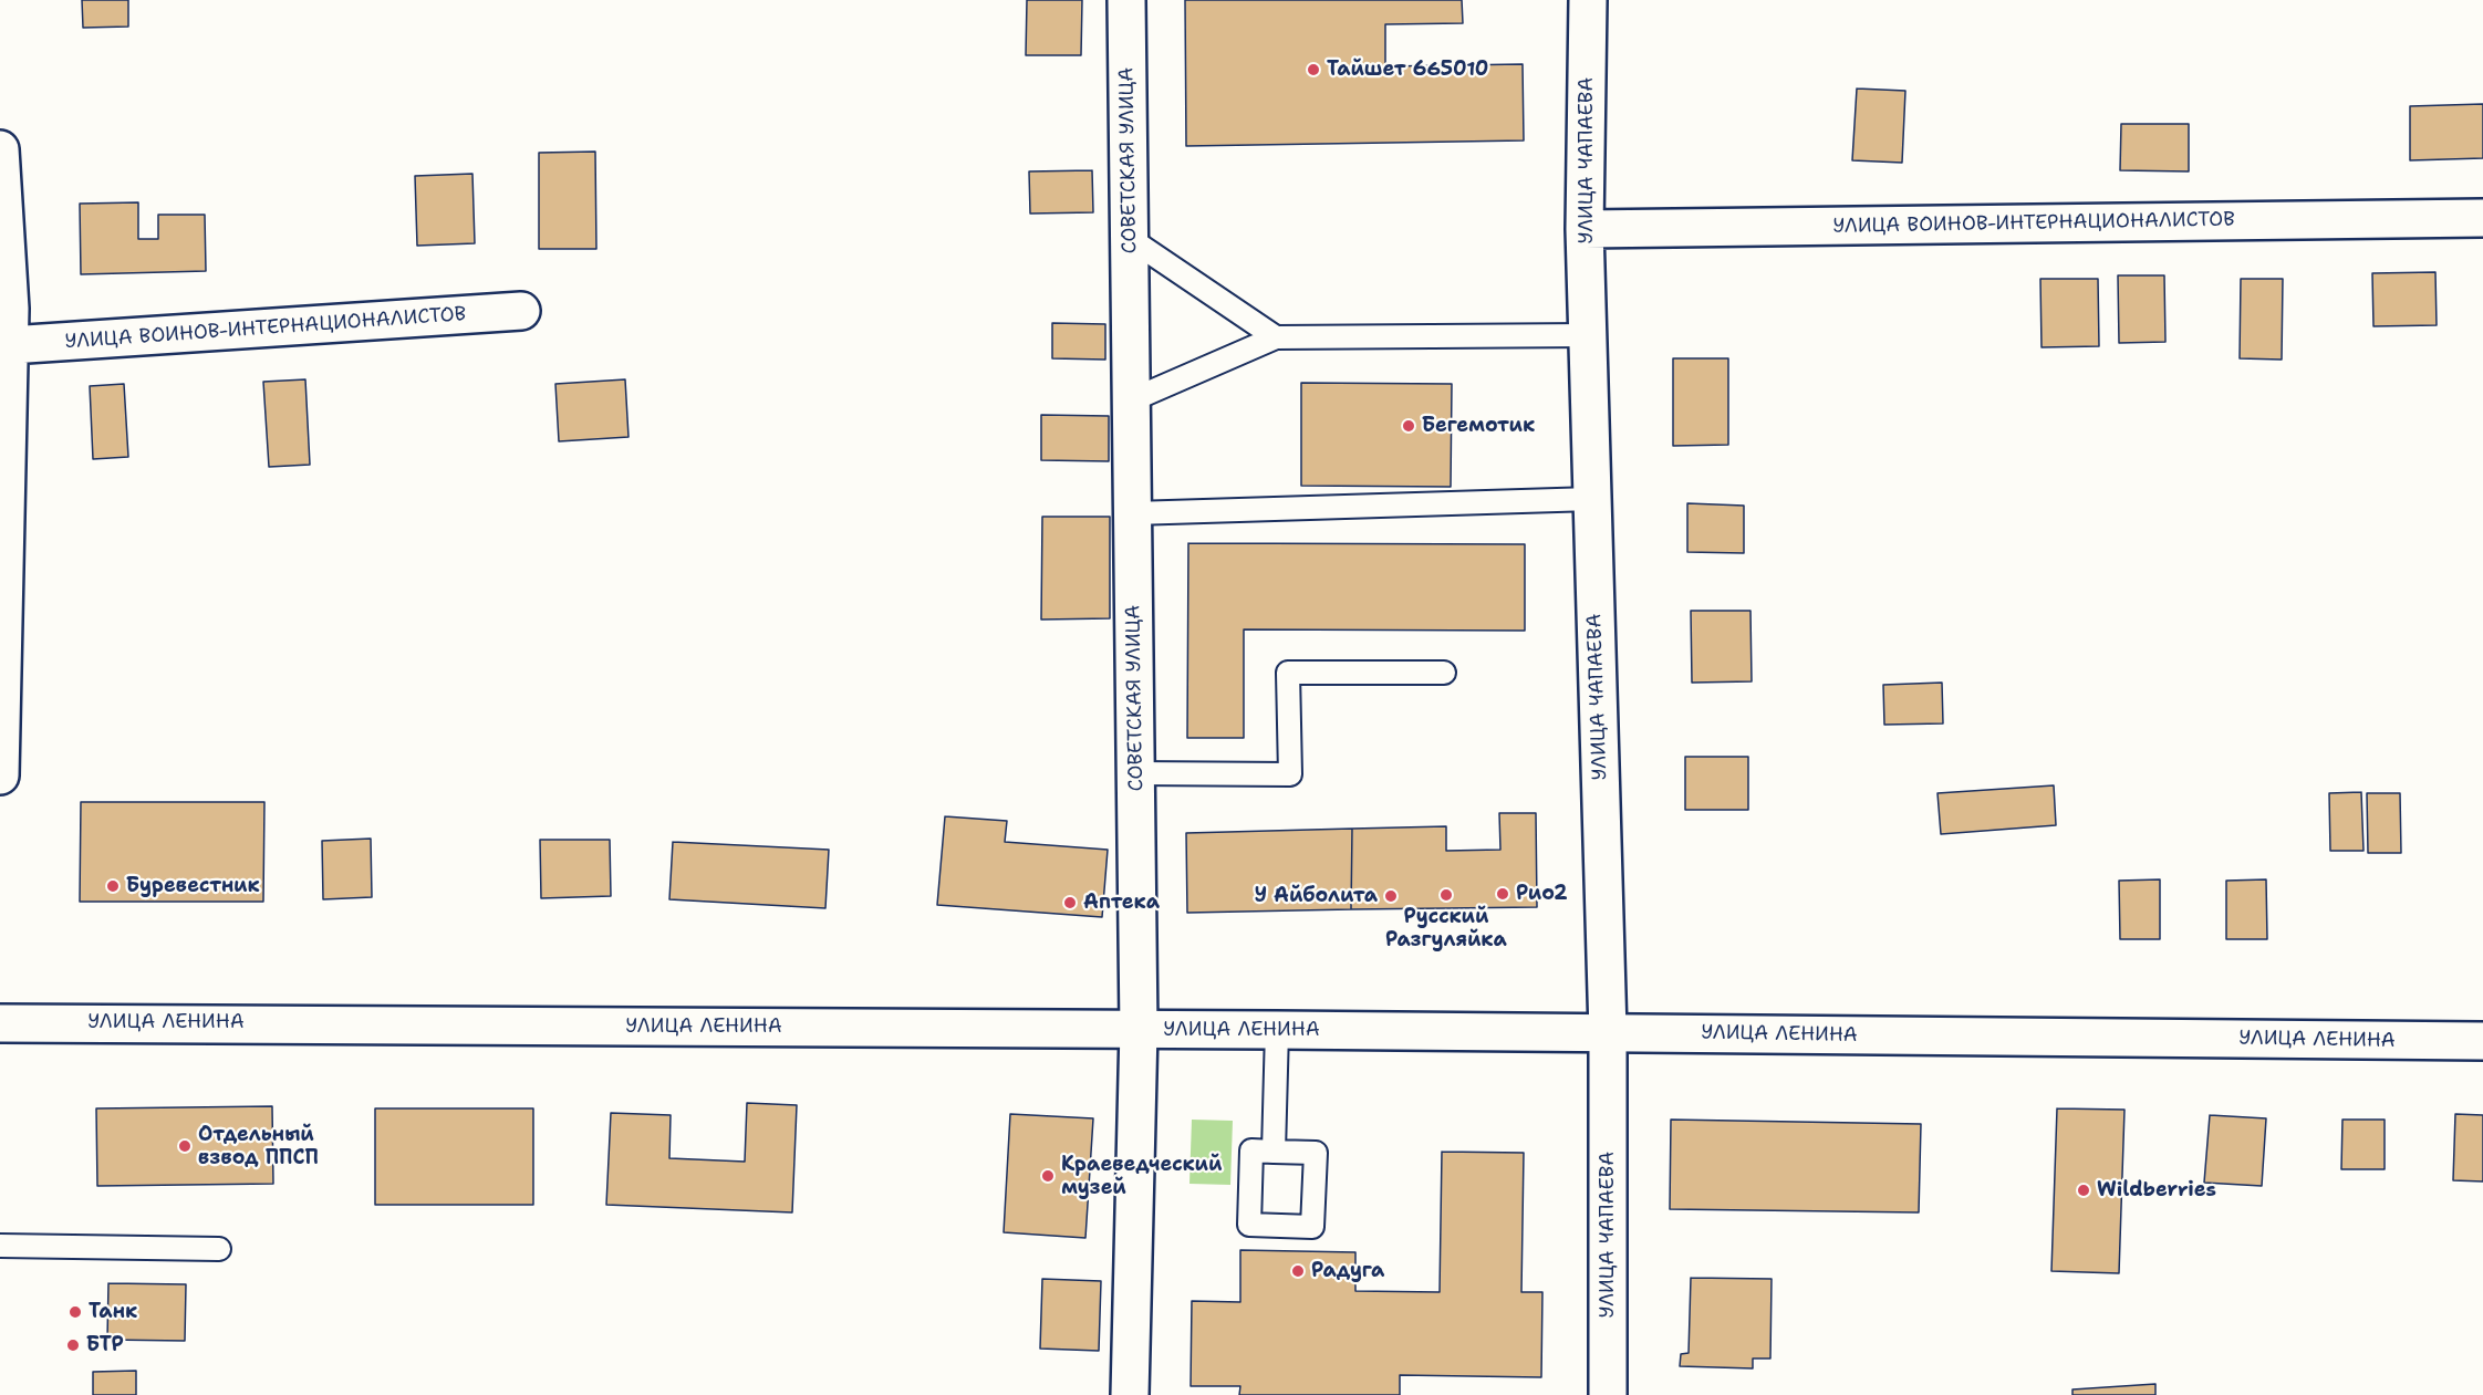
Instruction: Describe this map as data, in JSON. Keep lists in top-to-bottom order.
{
  "streets": {
    "street": [
      "СОВЕТСКАЯ УЛИЦА",
      "УЛИЦА ЧАПАЕВА",
      "УЛИЦА ВОИНОВ-ИНТЕРНАЦИОНАЛИСТОВ",
      "УЛИЦА ЛЕНИНА"
    ]
  },
  "crossings": [
    ["СОВЕТСКАЯ УЛИЦА", "УЛИЦА ЛЕНИНА"],
    ["УЛИЦА ЧАПАЕВА", "УЛИЦА ВОИНОВ-ИНТЕРНАЦИОНАЛИСТОВ"],
    ["УЛИЦА ЧАПАЕВА", "УЛИЦА ЛЕНИНА"]
  ],
  "places": [
    "Тайшет 665010",
    "Бегемотик",
    "Буревестник",
    "Рио2",
    "Русский Разгуляйка",
    "У Айболита",
    "Аптека",
    "Отдельный взвод ППСП",
    "Краеведческий музей",
    "Wildberries",
    "Радуга",
    "Танк",
    "БТР"
  ]
}
